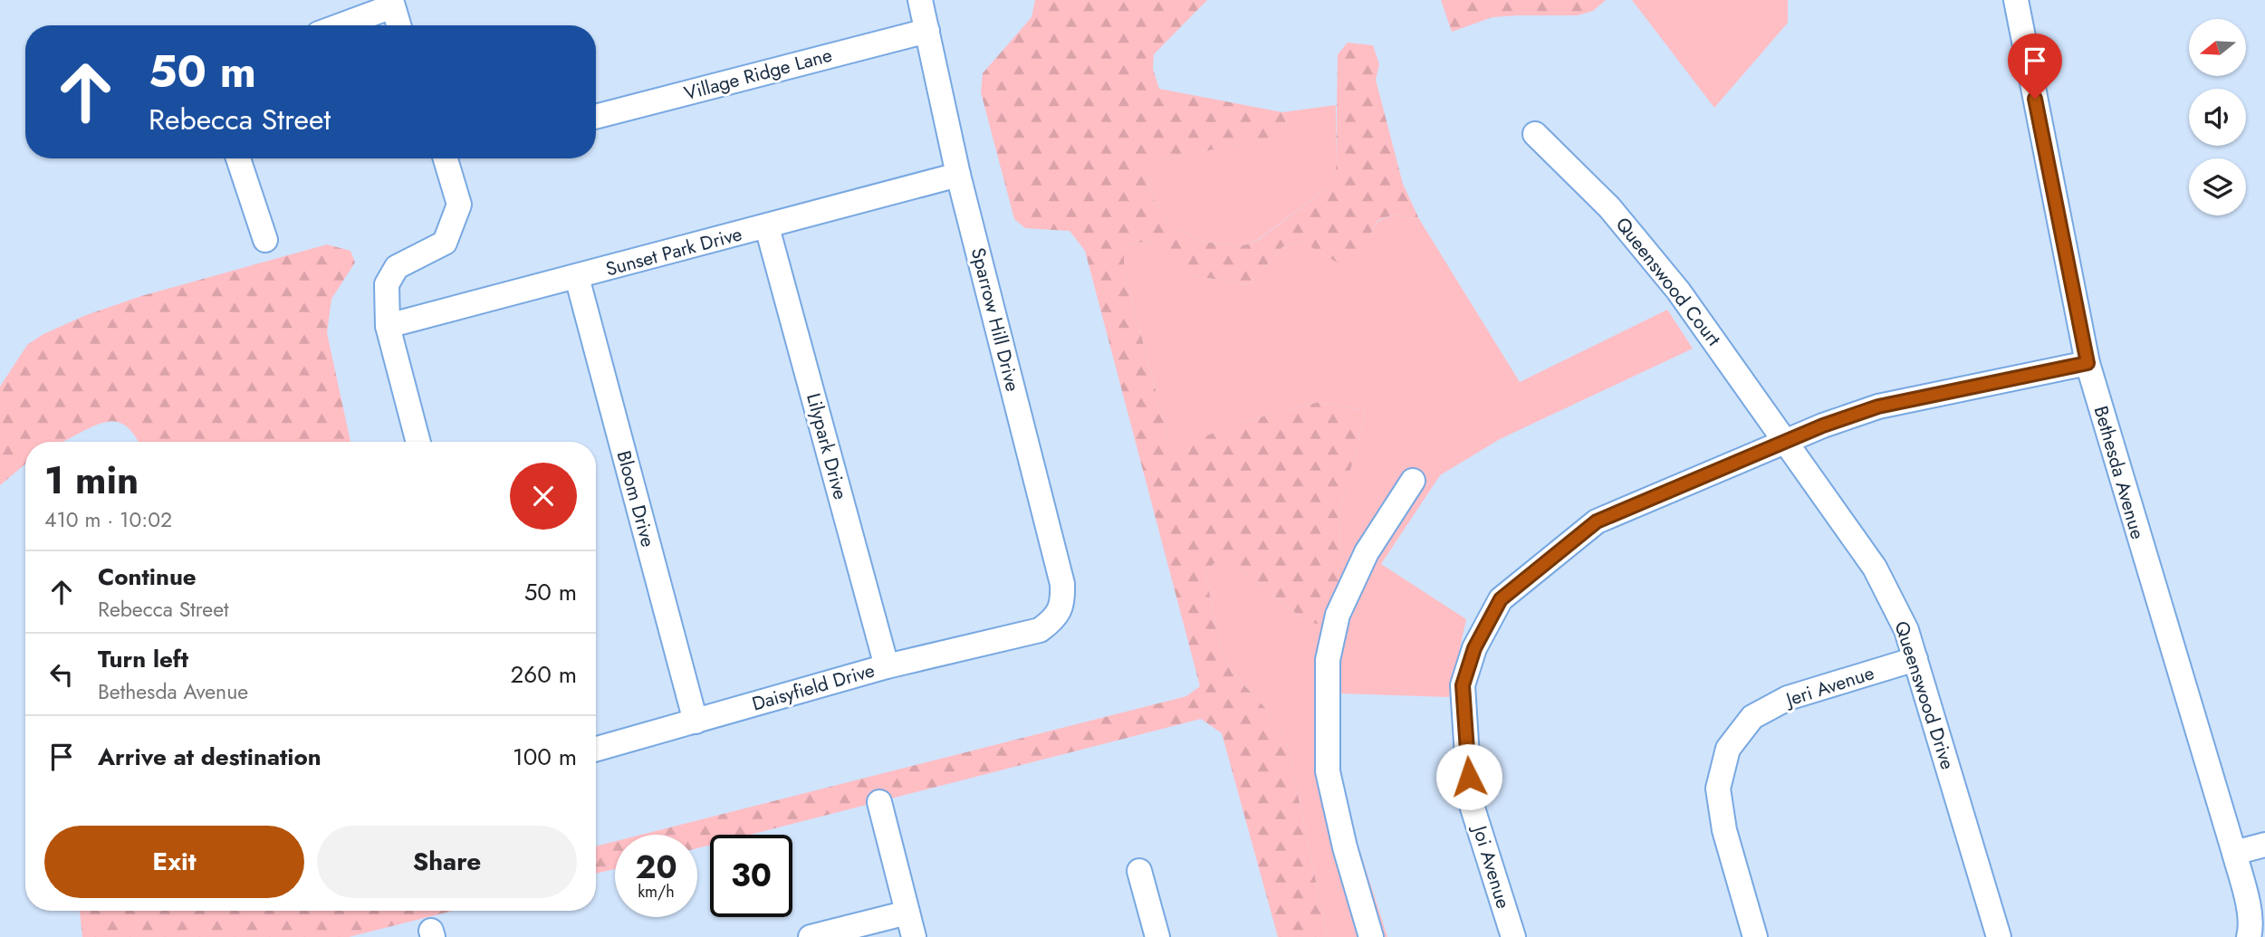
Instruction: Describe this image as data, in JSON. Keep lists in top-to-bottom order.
{
  "streets": {
    "street": [
      "Village Ridge Lane",
      "Sunset Park Drive",
      "Queenswood Court",
      "Sparrow Hill Drive",
      "Lilypark Drive",
      "Bethesda Avenue",
      "Bloom Drive",
      "Jeri Avenue",
      "Daisyfield Drive",
      "Queenswood Drive",
      "Joi Avenue"
    ]
  },
  "crossings": [
    ["Village Ridge Lane", "Sparrow Hill Drive"],
    ["Sunset Park Drive", "Sparrow Hill Drive"],
    ["Sunset Park Drive", "Lilypark Drive"],
    ["Sunset Park Drive", "Bloom Drive"],
    ["Queenswood Court", "Queenswood Drive"],
    ["Queenswood Court", "Joi Avenue"],
    ["Sparrow Hill Drive", "Daisyfield Drive"],
    ["Lilypark Drive", "Daisyfield Drive"],
    ["Bethesda Avenue", "Joi Avenue"],
    ["Bloom Drive", "Daisyfield Drive"],
    ["Jeri Avenue", "Queenswood Drive"],
    ["Queenswood Drive", "Joi Avenue"]
  ],
  "north": "left",
  "page": {
    "turn": ["50 m", "Rebecca Street"],
    "heading": ["1 min", "410 m · 10:02"],
    "list": [
      {
        "name": "Continue",
        "note": "Rebecca Street",
        "value": "50 m"
      },
      {
        "name": "Turn left",
        "note": "Bethesda Avenue",
        "value": "260 m"
      },
      {
        "name": "Arrive at destination",
        "value": "100 m"
      }
    ],
    "buttons": ["Exit", "Share"],
    "speed": "20 km/h",
    "limit": "30"
  }
}
